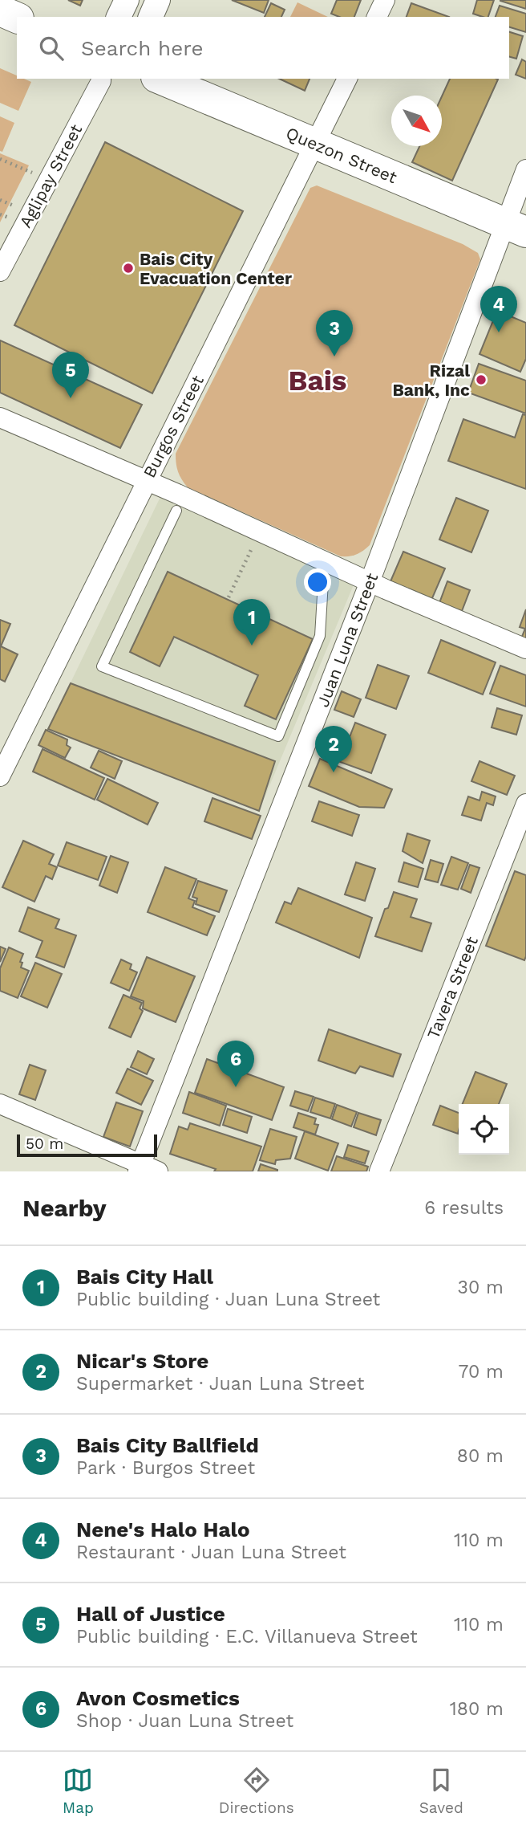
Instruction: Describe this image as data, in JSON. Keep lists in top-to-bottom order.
{
  "streets": {
    "highway": ["Quezon Street"],
    "street": [
      "Aglipay Street",
      "Burgos Street",
      "Juan Luna Street",
      "Tavera Street"
    ]
  },
  "crossings": [
    ["Quezon Street", "Burgos Street"],
    ["Quezon Street", "Juan Luna Street"]
  ],
  "districts": ["Bais"],
  "places": ["Bais City Evacuation Center", "Rizal Bank, Inc"],
  "scale_bar": "50 m",
  "north": "bottom right",
  "page": {
    "search": "Search here",
    "pins": [
      "4",
      "3",
      "5",
      "1",
      "2",
      "6"
    ],
    "scale": "50 m",
    "heading": ["Nearby", "6 results"],
    "list": [
      {
        "mark": "1",
        "name": "Bais City Hall",
        "note": "Public building · Juan Luna Street",
        "value": "30 m"
      },
      {
        "mark": "2",
        "name": "Nicar's Store",
        "note": "Supermarket · Juan Luna Street",
        "value": "70 m"
      },
      {
        "mark": "3",
        "name": "Bais City Ballfield",
        "note": "Park · Burgos Street",
        "value": "80 m"
      },
      {
        "mark": "4",
        "name": "Nene's Halo Halo",
        "note": "Restaurant · Juan Luna Street",
        "value": "110 m"
      },
      {
        "mark": "5",
        "name": "Hall of Justice",
        "note": "Public building · E.C. Villanueva Street",
        "value": "110 m"
      },
      {
        "mark": "6",
        "name": "Avon Cosmetics",
        "note": "Shop · Juan Luna Street",
        "value": "180 m"
      }
    ],
    "nav": ["Map", "Directions", "Saved"]
  }
}
